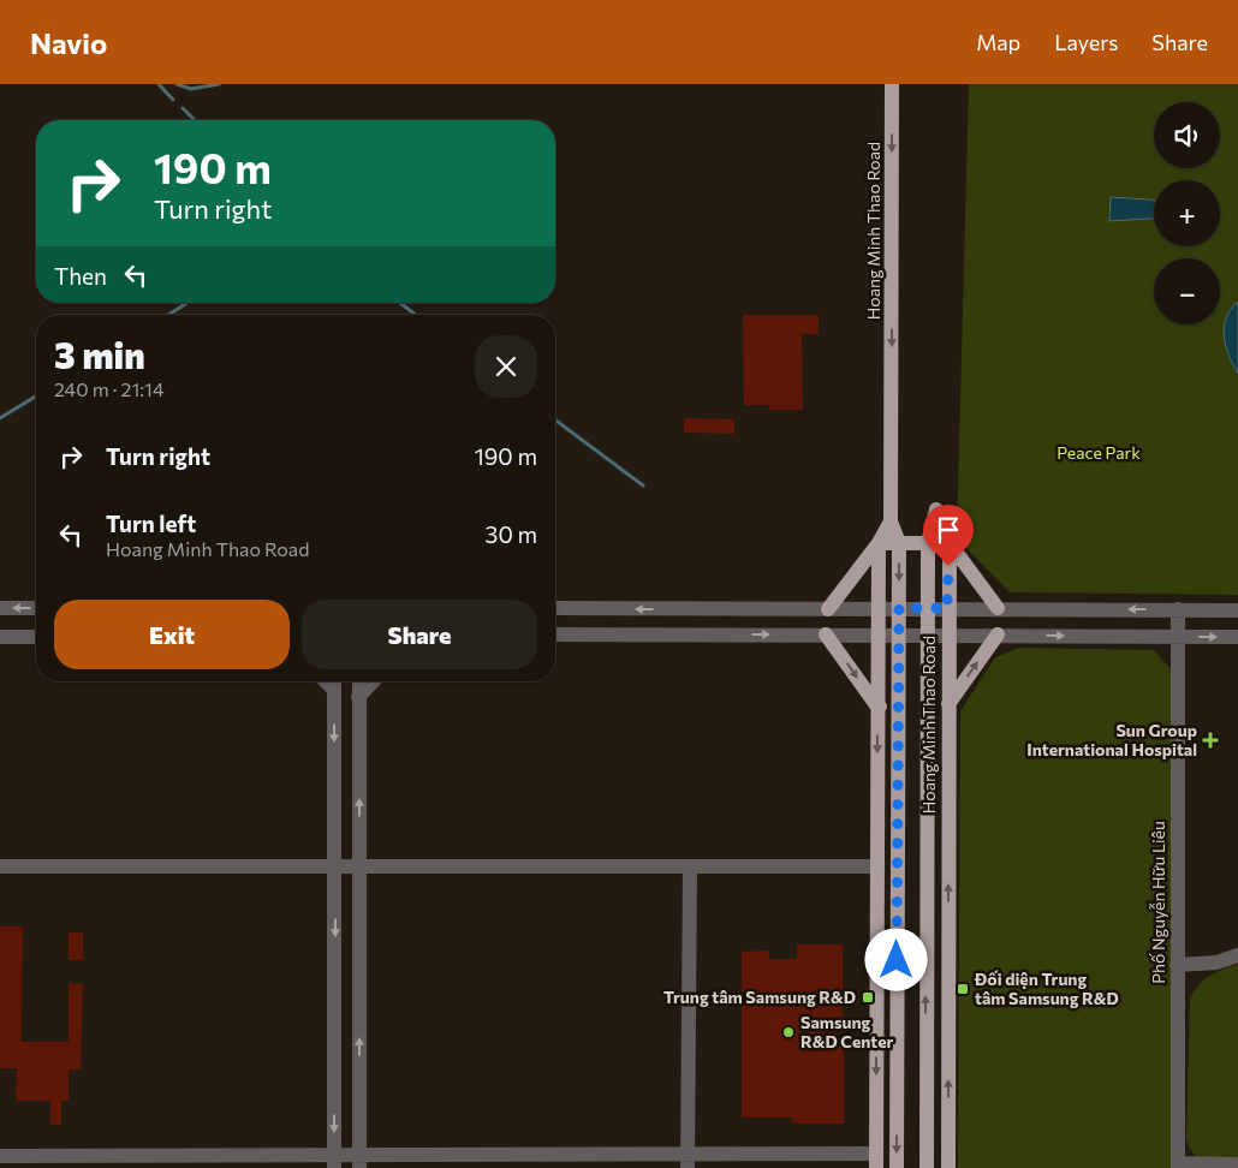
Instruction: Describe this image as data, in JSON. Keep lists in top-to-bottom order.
{
  "streets": {
    "main road": ["Hoang Minh Thao Road"],
    "street": ["Phố Nguyễn Hữu Liêu"]
  },
  "parks": ["Peace Park"],
  "places": {
    "health": ["Sun Group International Hospital"],
    "transit": ["Đối diện Trung tâm Samsung R&D", "Trung tâm Samsung R&D"],
    "other": ["Samsung R&D Center"]
  },
  "page": {
    "header": "Navio",
    "nav": ["Map", "Layers", "Share"],
    "map_buttons": ["+", "−"],
    "turn": ["190 m", "Turn right"],
    "then": "Then",
    "heading": ["3 min", "240 m · 21:14"],
    "list": [
      {
        "name": "Turn right",
        "value": "190 m"
      },
      {
        "name": "Turn left",
        "note": "Hoang Minh Thao Road",
        "value": "30 m"
      }
    ],
    "buttons": ["Exit", "Share"]
  }
}
